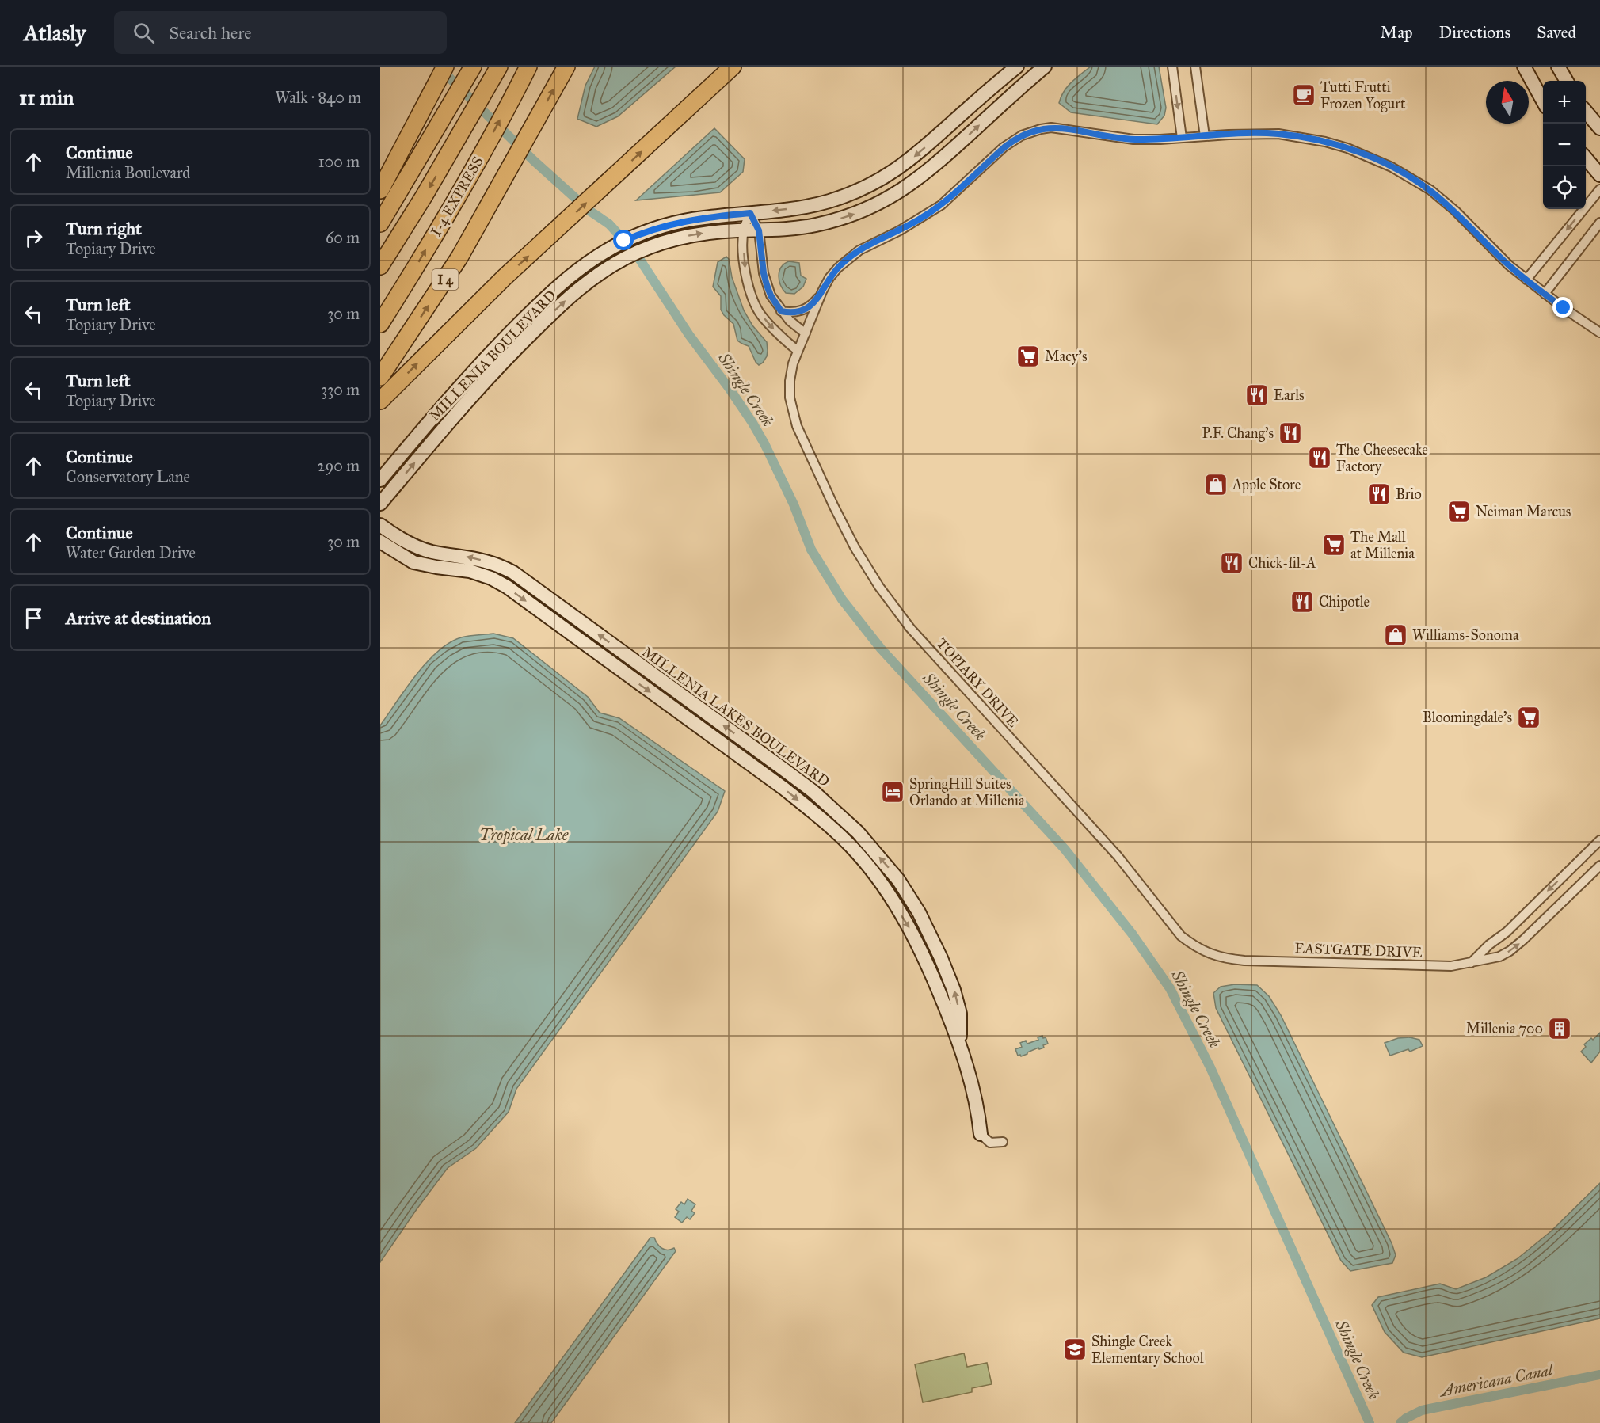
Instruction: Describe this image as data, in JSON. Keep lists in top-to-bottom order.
{
  "streets": {
    "highway": ["I-4 EXPRESS", "I 4"],
    "street": [
      "MILLENIA BOULEVARD",
      "TOPIARY DRIVE",
      "MILLENIA LAKES BOULEVARD",
      "EASTGATE DRIVE"
    ]
  },
  "crossings": [
    ["TOPIARY DRIVE", "EASTGATE DRIVE"]
  ],
  "water": ["Shingle Creek", "Tropical Lake", "Americana Canal"],
  "places": {
    "cafe": ["Tutti Frutti Frozen Yogurt"],
    "supermarket": [
      "Macy's",
      "Neiman Marcus",
      "The Mall at Millenia",
      "Bloomingdale's"
    ],
    "restaurant": [
      "Earls",
      "P.F. Chang's",
      "The Cheesecake Factory",
      "Brio",
      "Chick-fil-A",
      "Chipotle"
    ],
    "shop": ["Apple Store", "Williams-Sonoma"],
    "hotel": ["SpringHill Suites Orlando at Millenia"],
    "building": ["Millenia 700"],
    "school or university": ["Shingle Creek Elementary School"]
  },
  "north": "top",
  "page": {
    "header": "Atlasly",
    "search": "Search here",
    "nav": ["Map", "Directions", "Saved"],
    "heading": ["11 min", "Walk · 840 m"],
    "map_buttons": ["+", "−"],
    "list": [
      ["Continue", "Millenia Boulevard", "100 m"],
      ["Turn right", "Topiary Drive", "60 m"],
      ["Turn left", "Topiary Drive", "30 m"],
      ["Turn left", "Topiary Drive", "330 m"],
      ["Continue", "Conservatory Lane", "290 m"],
      ["Continue", "Water Garden Drive", "30 m"],
      "Arrive at destination"
    ]
  }
}
